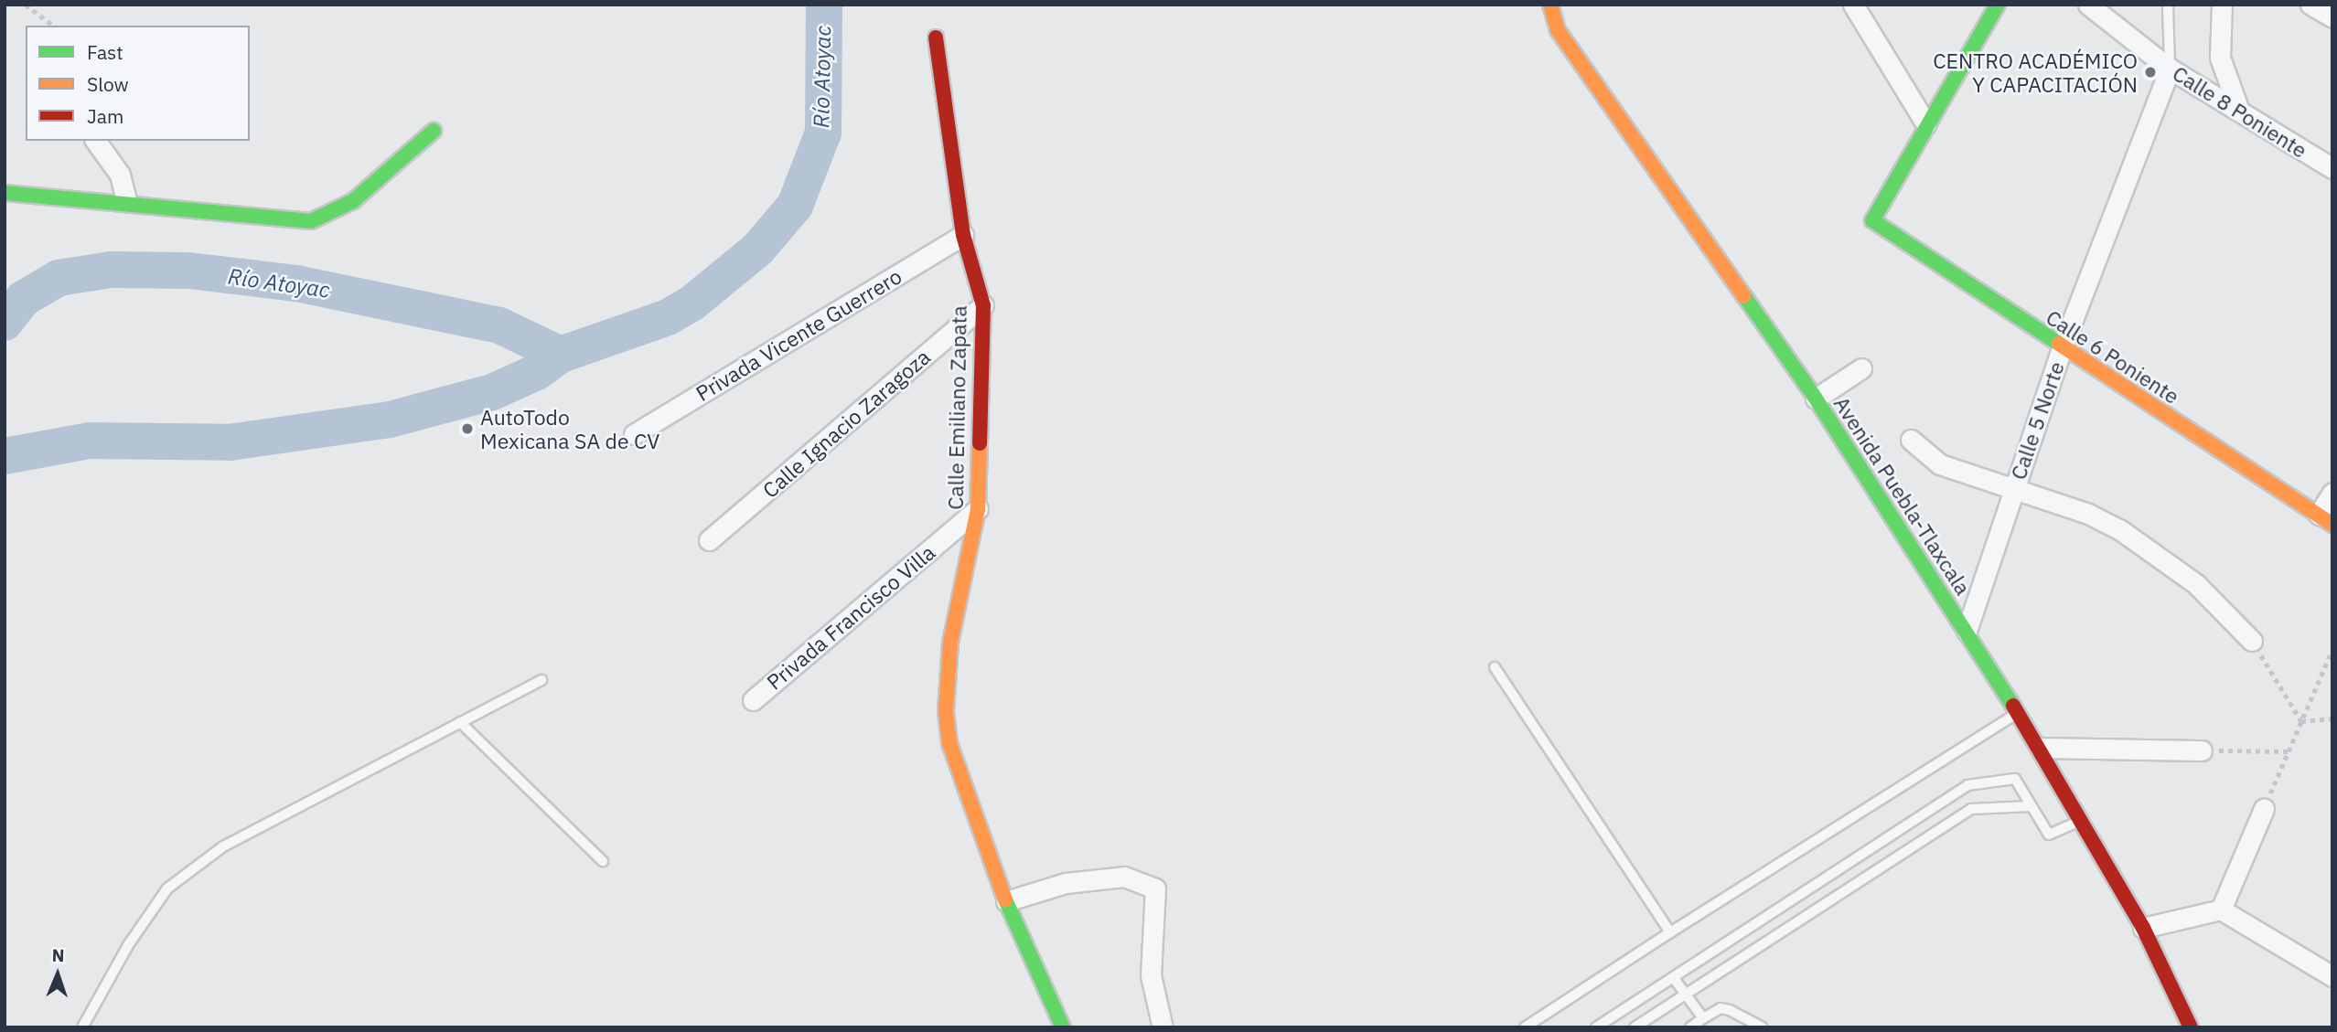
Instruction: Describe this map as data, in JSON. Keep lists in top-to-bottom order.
{
  "streets": {
    "street": [
      "Calle 8 Poniente",
      "Privada Vicente Guerrero",
      "Calle 6 Poniente",
      "Calle Emiliano Zapata",
      "Calle 5 Norte",
      "Calle Ignacio Zaragoza",
      "Avenida Puebla-Tlaxcala",
      "Privada Francisco Villa"
    ]
  },
  "crossings": [
    ["Calle 8 Poniente", "Calle 5 Norte"],
    ["Privada Vicente Guerrero", "Calle Emiliano Zapata"],
    ["Calle 6 Poniente", "Calle 5 Norte"],
    ["Calle Emiliano Zapata", "Calle Ignacio Zaragoza"],
    ["Calle Emiliano Zapata", "Privada Francisco Villa"],
    ["Calle 5 Norte", "Avenida Puebla-Tlaxcala"]
  ],
  "water": ["Río Atoyac"],
  "places": ["CENTRO ACADÉMICO Y CAPACITACIÓN", "AutoTodo Mexicana SA de CV"],
  "legend": ["Fast", "Slow", "Jam"],
  "north": "top"
}
